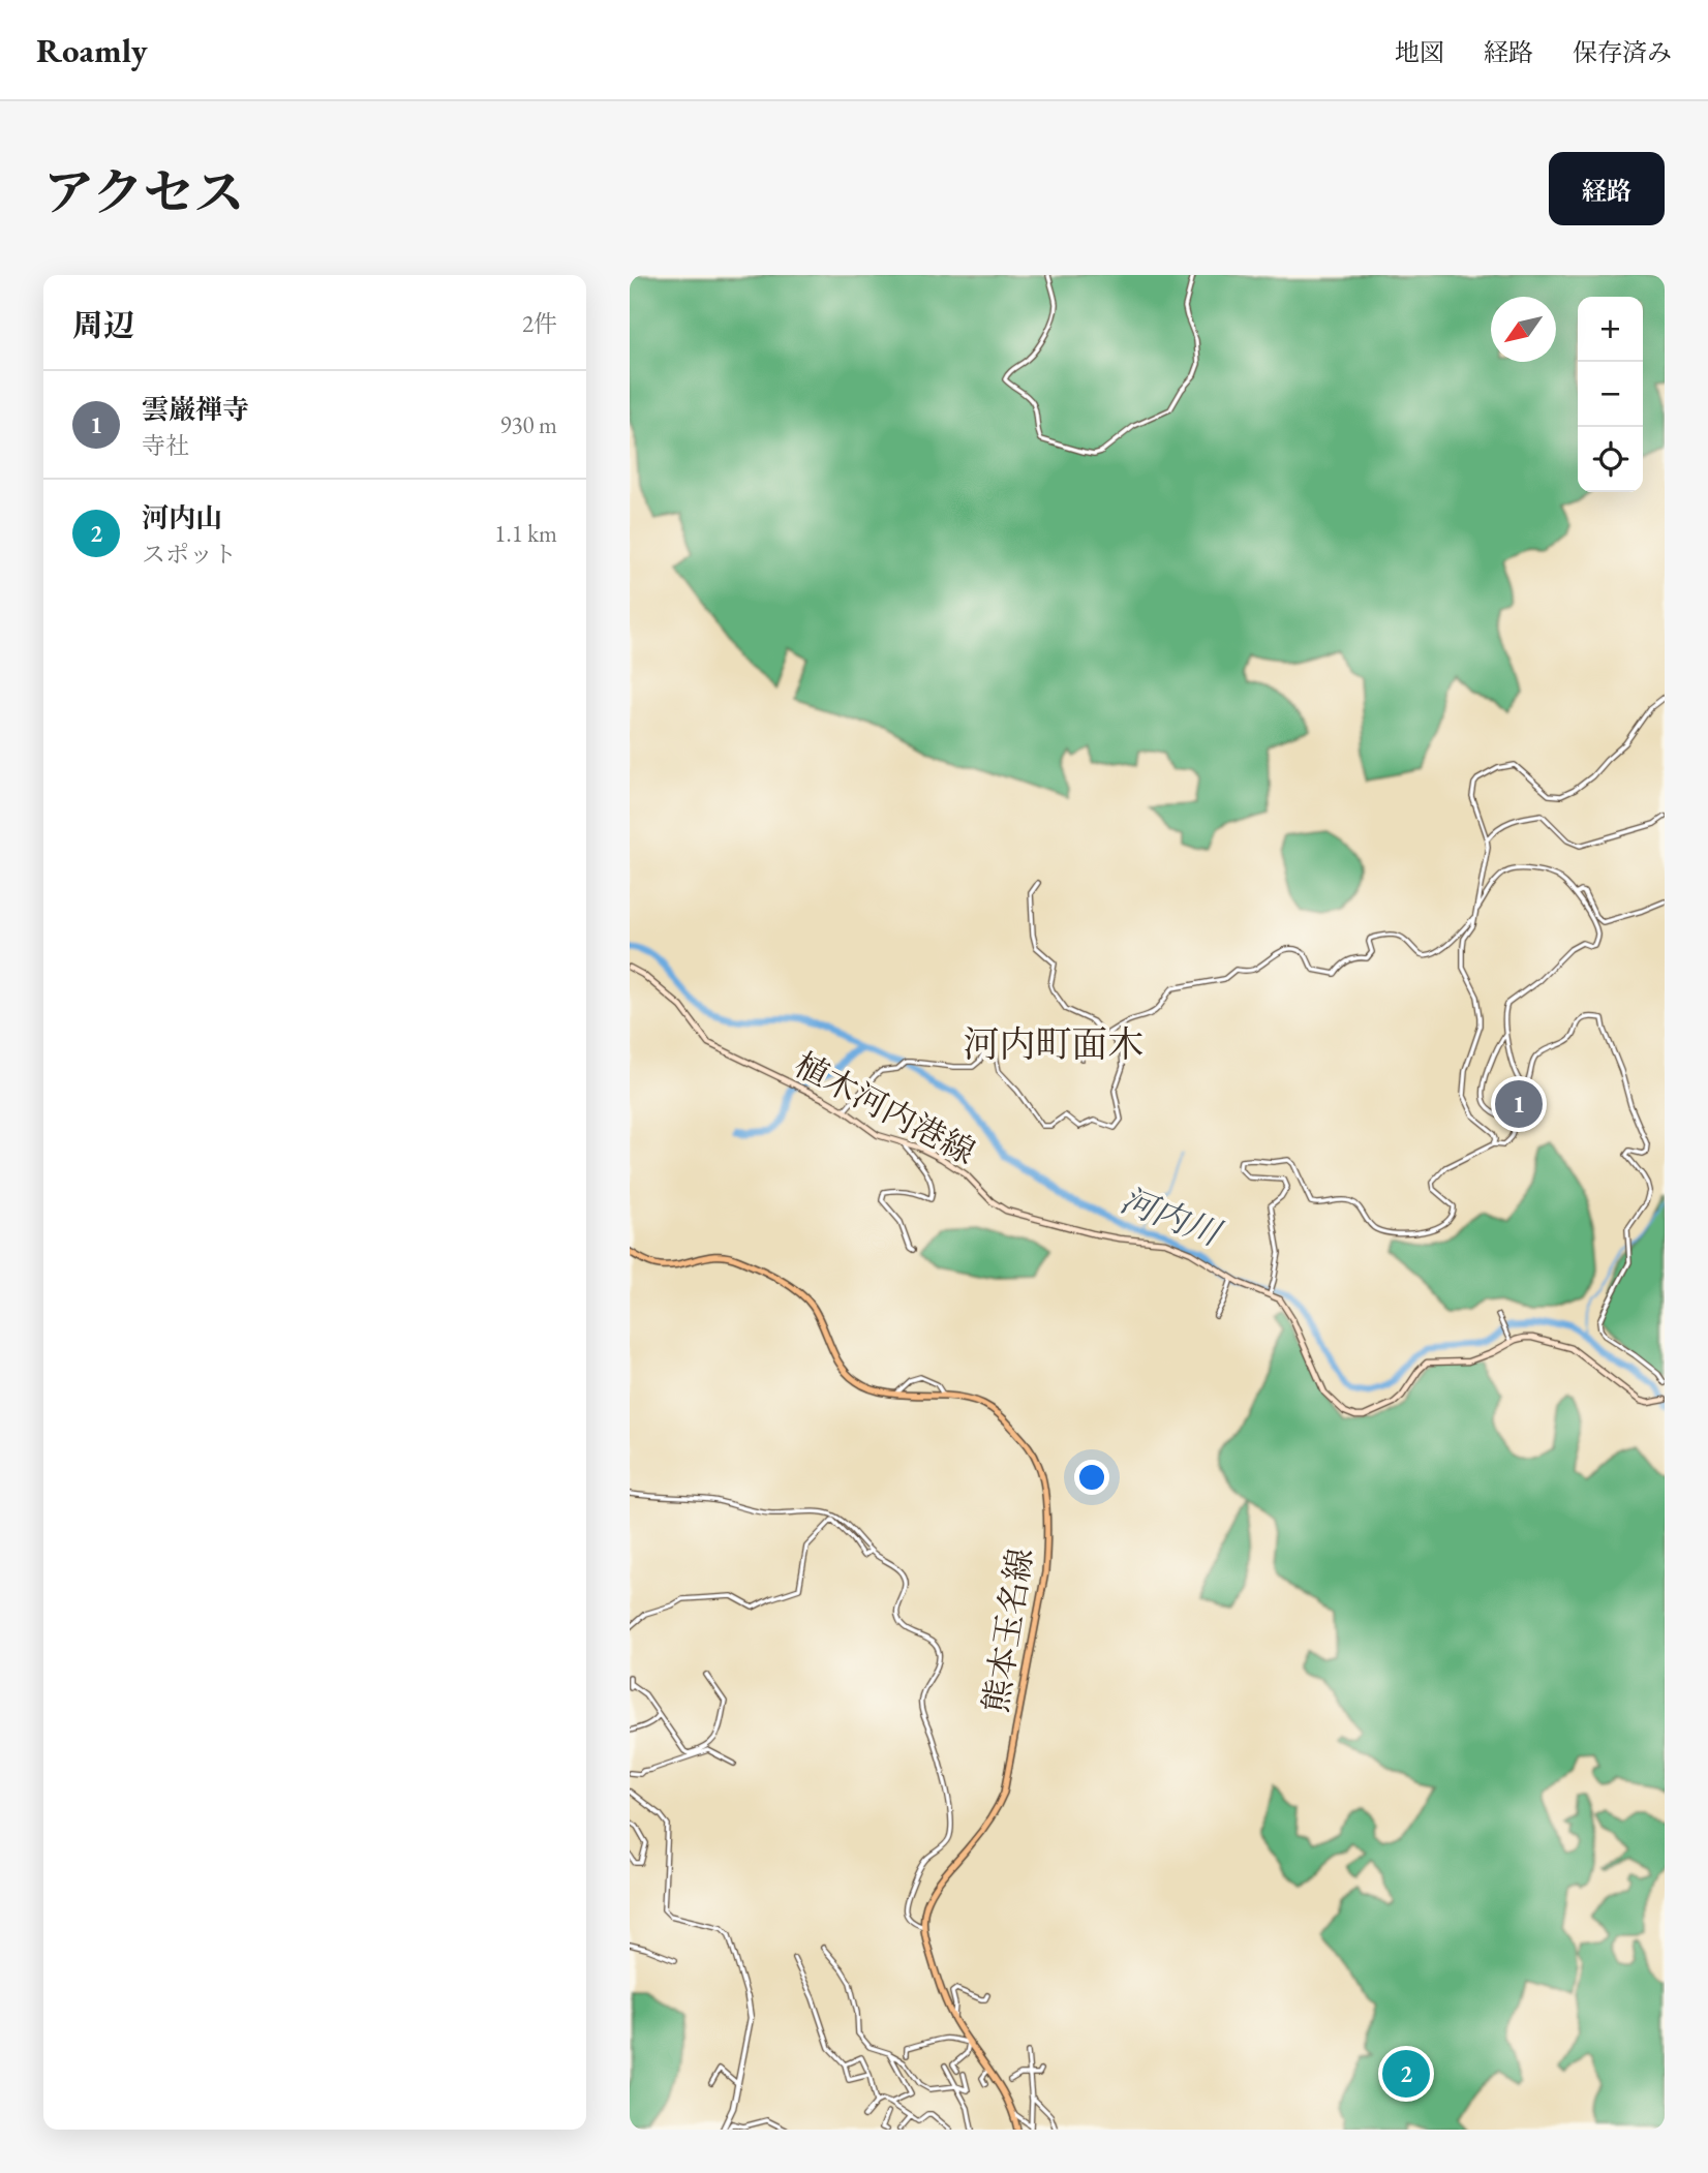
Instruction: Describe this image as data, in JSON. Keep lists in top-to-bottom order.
{
  "streets": {
    "main road": ["植木河内港線", "熊本玉名線"]
  },
  "districts": ["河内町面木"],
  "water": ["河内川"],
  "north": "bottom left",
  "page": {
    "header": "Roamly",
    "nav": ["地図", "経路", "保存済み"],
    "title": "アクセス",
    "buttons": "経路",
    "heading": ["周辺", "2件"],
    "map_buttons": ["+", "−"],
    "list": [
      {
        "mark": "1",
        "name": "雲巌禅寺",
        "note": "寺社",
        "value": "930 m"
      },
      {
        "mark": "2",
        "name": "河内山",
        "note": "スポット",
        "value": "1.1 km"
      }
    ],
    "pins": ["1", "2"]
  }
}
